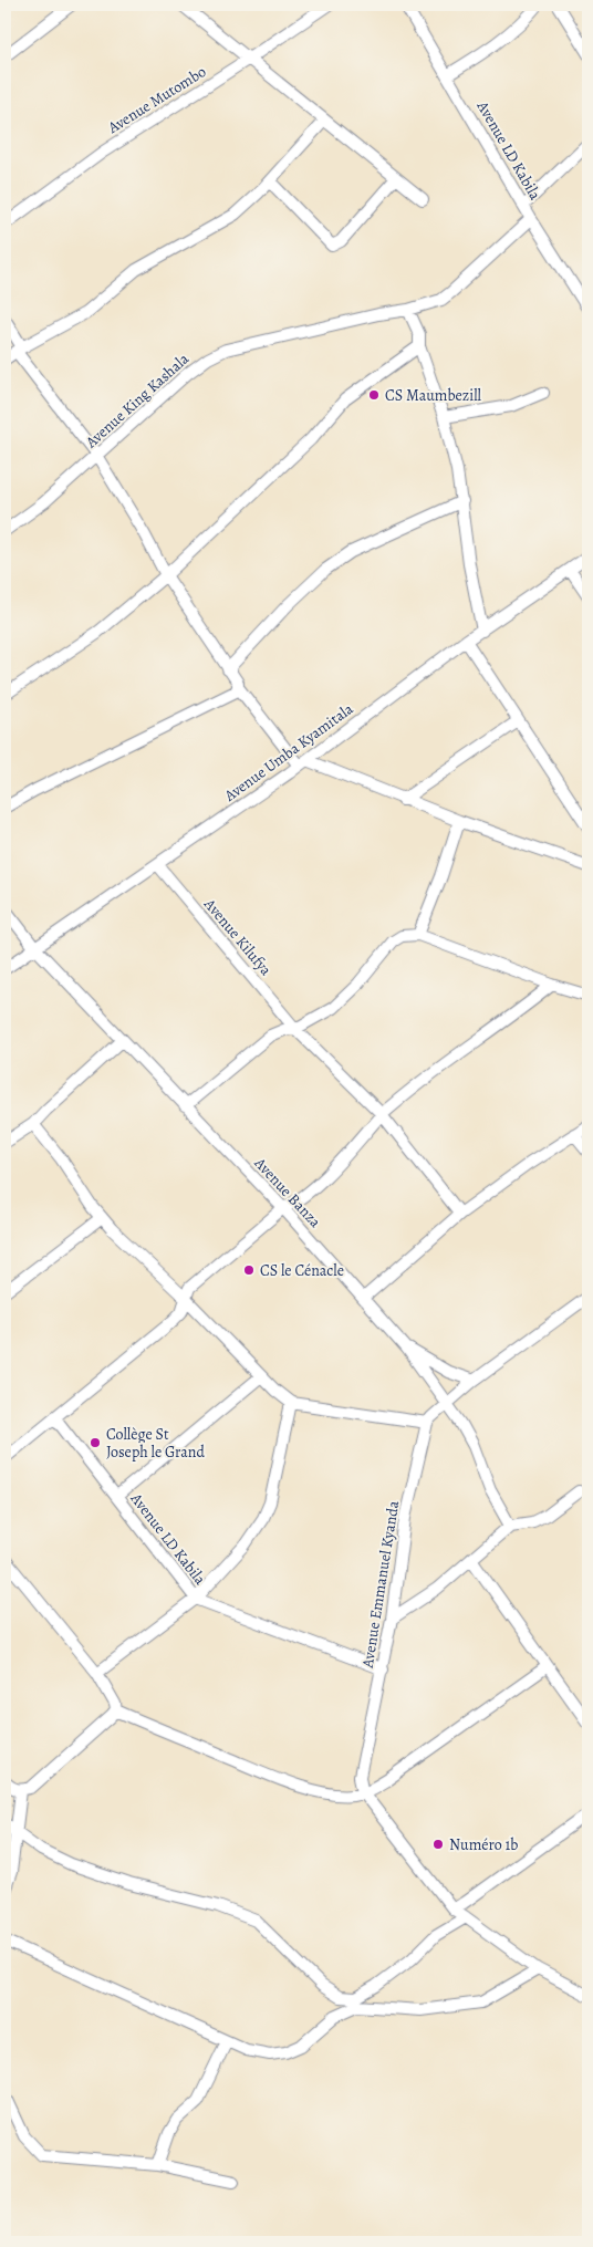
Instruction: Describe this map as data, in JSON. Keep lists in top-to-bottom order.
{
  "streets": {
    "street": [
      "Avenue Mutombo",
      "Avenue LD Kabila",
      "Avenue King Kashala",
      "Avenue Umba Kyamitala",
      "Avenue Kilufya",
      "Avenue Banza",
      "Avenue Emmanuel Kyanda"
    ]
  },
  "crossings": [
    ["Avenue LD Kabila", "Avenue King Kashala"],
    ["Avenue LD Kabila", "Avenue Emmanuel Kyanda"],
    ["Avenue Umba Kyamitala", "Avenue Kilufya"],
    ["Avenue Umba Kyamitala", "Avenue Banza"]
  ],
  "places": [
    "CS Maumbezill",
    "CS le Cénacle",
    "Collège St Joseph le Grand",
    "Numéro 1b"
  ]
}
